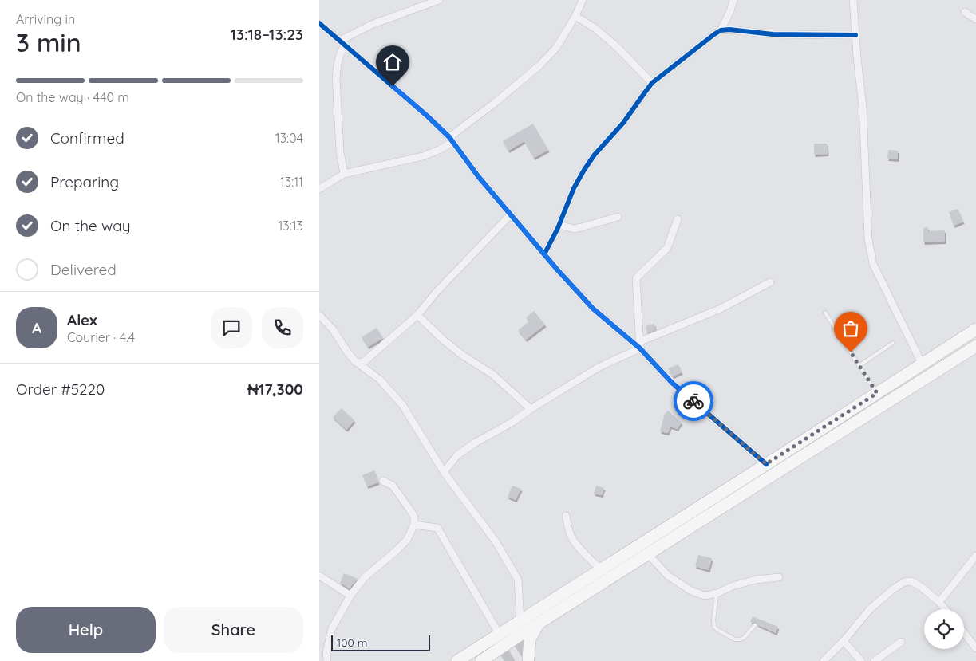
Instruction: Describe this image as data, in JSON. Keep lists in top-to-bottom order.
{
  "scale_bar": "100 m",
  "page": {
    "heading": ["3 min", "Arriving in", "13:18–13:23"],
    "panel": [
      "Alex",
      "Courier · 4.4",
      "Order #5220",
      "₦17,300"
    ],
    "bar": "On the way · 440 m",
    "list": [
      ["Confirmed", "13:04"],
      ["Preparing", "13:11"],
      ["On the way", "13:13"],
      "Delivered"
    ],
    "round": "A",
    "buttons": ["Help", "Share"],
    "scale": "100 m"
  }
}
